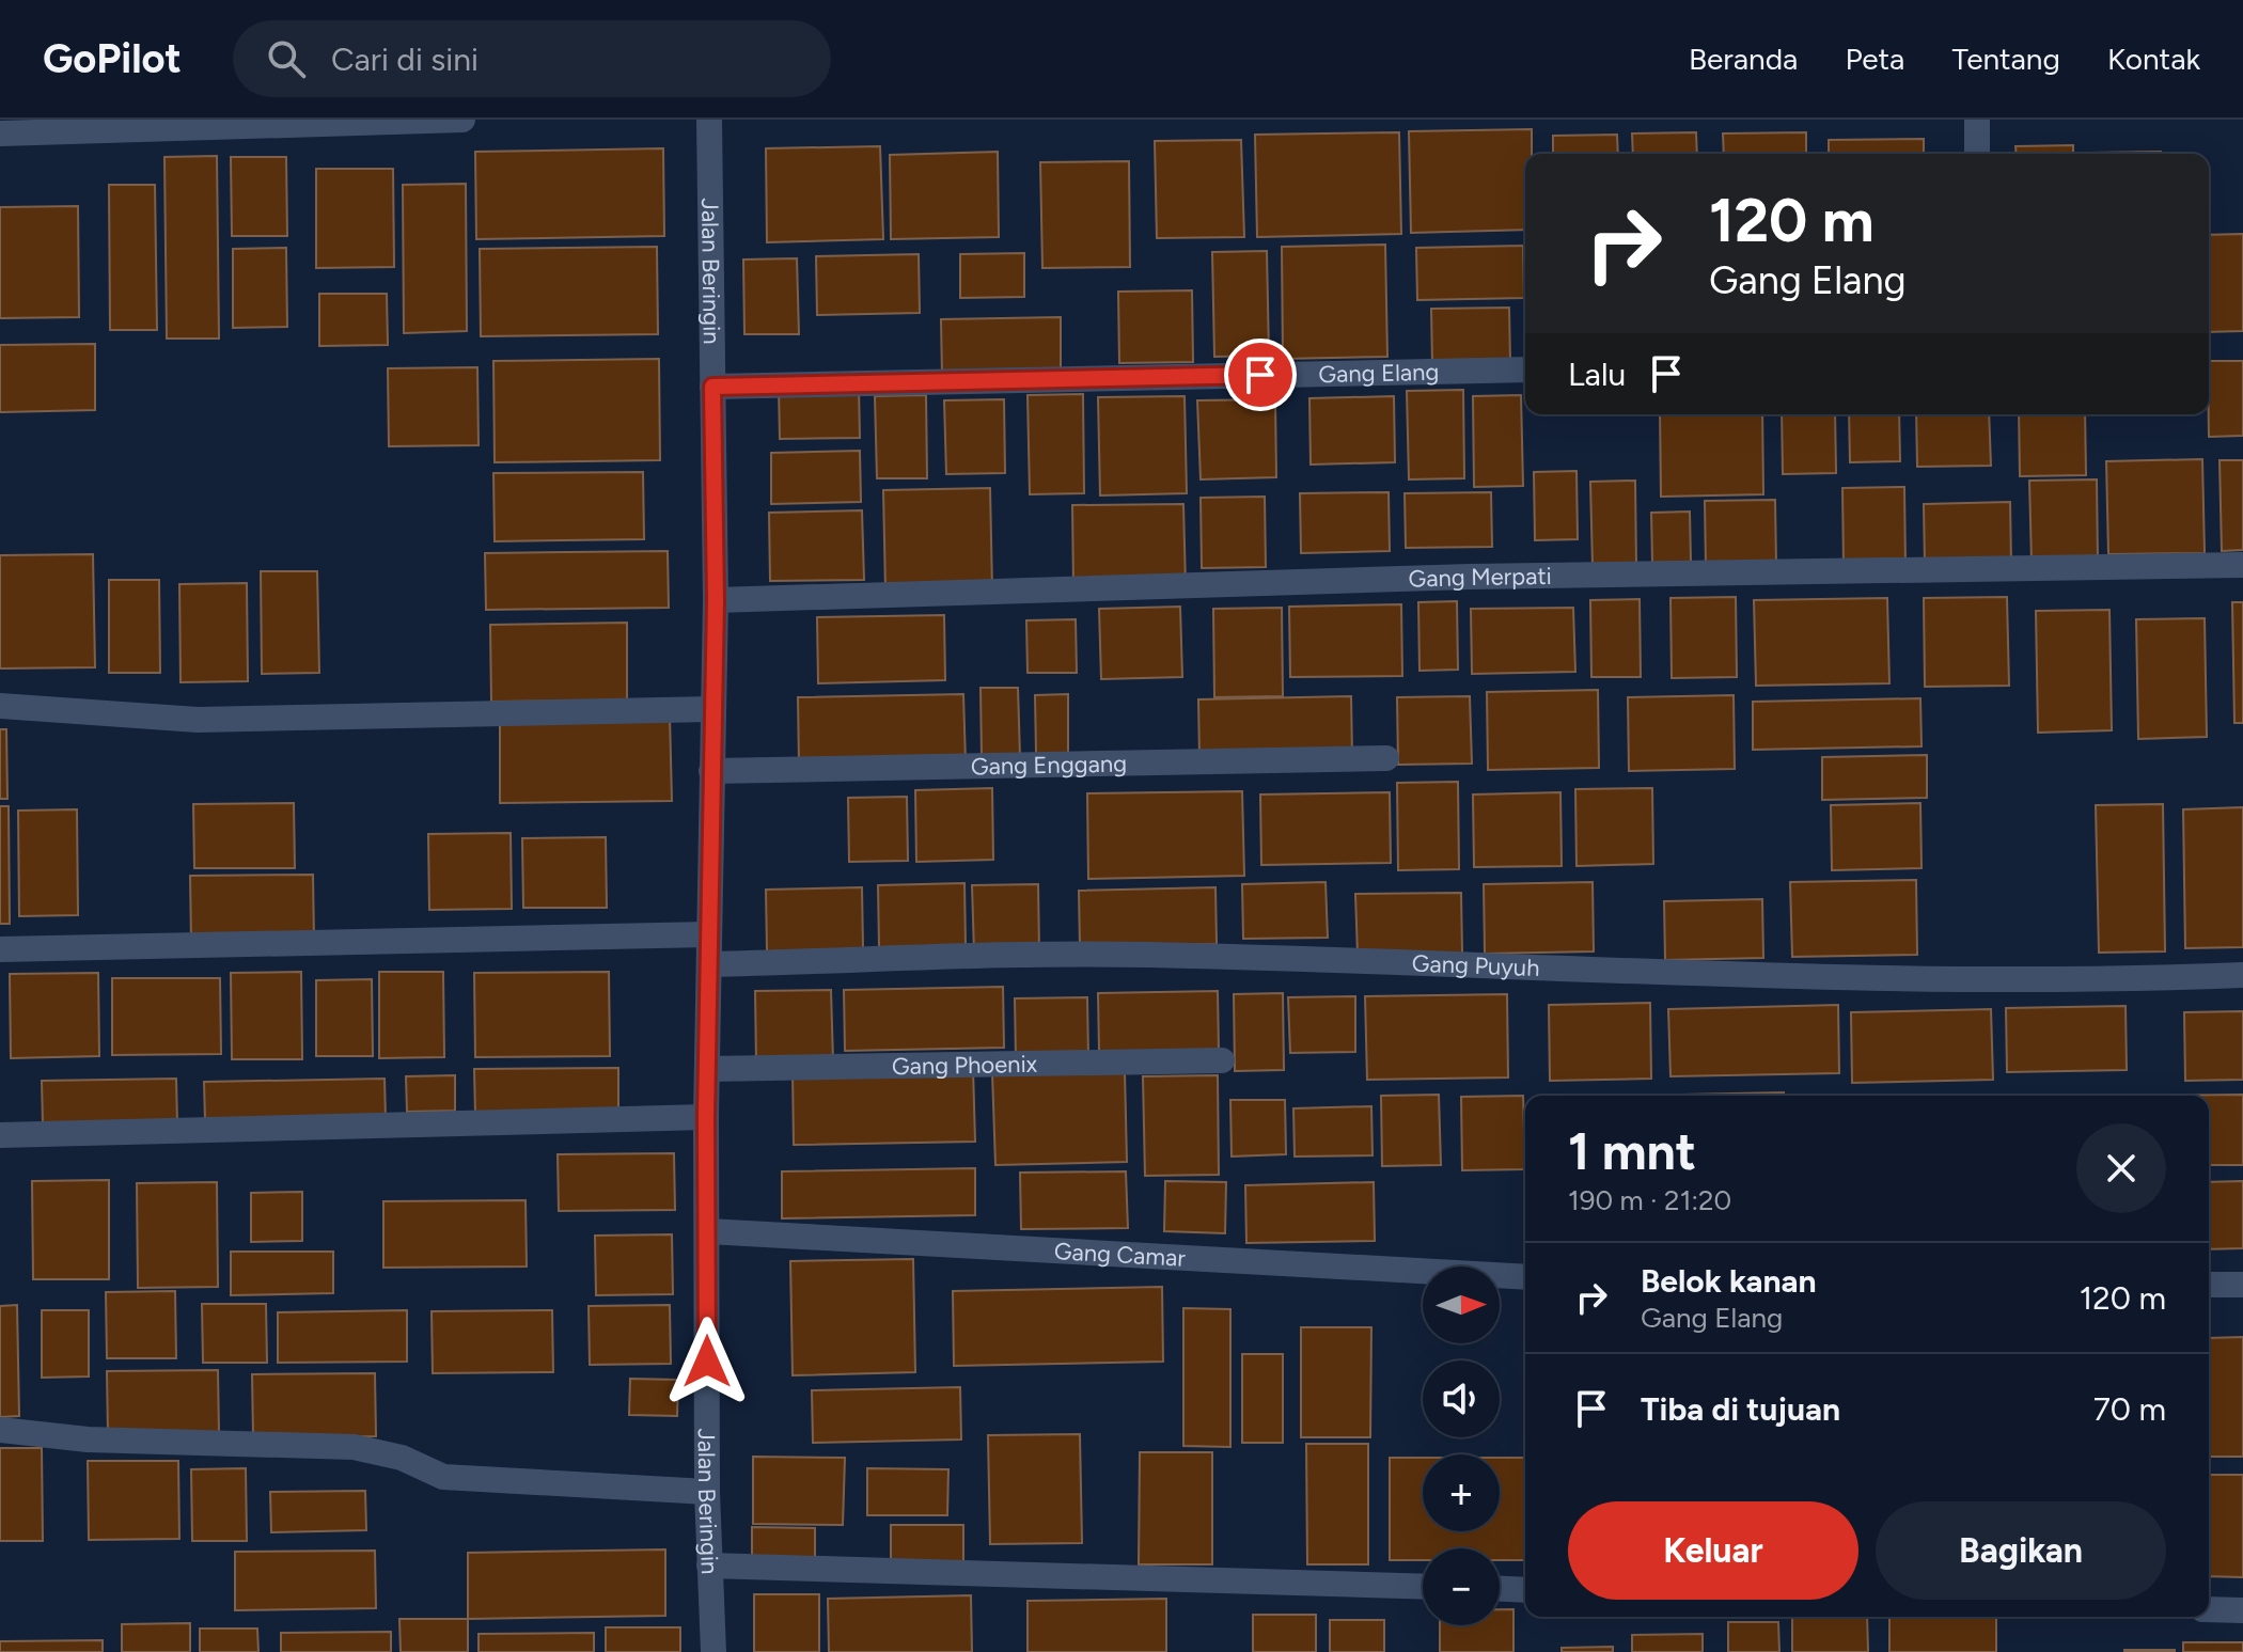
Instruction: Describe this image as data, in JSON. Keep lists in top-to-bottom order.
{
  "streets": {
    "street": [
      "Jalan Beringin",
      "Gang Elang",
      "Gang Merpati",
      "Gang Enggang",
      "Gang Puyuh",
      "Gang Phoenix",
      "Gang Camar"
    ]
  },
  "crossings": [
    ["Jalan Beringin", "Gang Elang"],
    ["Jalan Beringin", "Gang Merpati"],
    ["Jalan Beringin", "Gang Enggang"],
    ["Jalan Beringin", "Gang Puyuh"],
    ["Jalan Beringin", "Gang Phoenix"],
    ["Jalan Beringin", "Gang Camar"]
  ],
  "north": "right",
  "page": {
    "header": "GoPilot",
    "search": "Cari di sini",
    "nav": [
      "Beranda",
      "Peta",
      "Tentang",
      "Kontak"
    ],
    "turn": ["120 m", "Gang Elang"],
    "then": "Lalu",
    "heading": ["1 mnt", "190 m · 21:20"],
    "list": [
      {
        "name": "Belok kanan",
        "note": "Gang Elang",
        "value": "120 m"
      },
      {
        "name": "Tiba di tujuan",
        "value": "70 m"
      }
    ],
    "map_buttons": ["+", "−"],
    "buttons": ["Keluar", "Bagikan"]
  }
}
